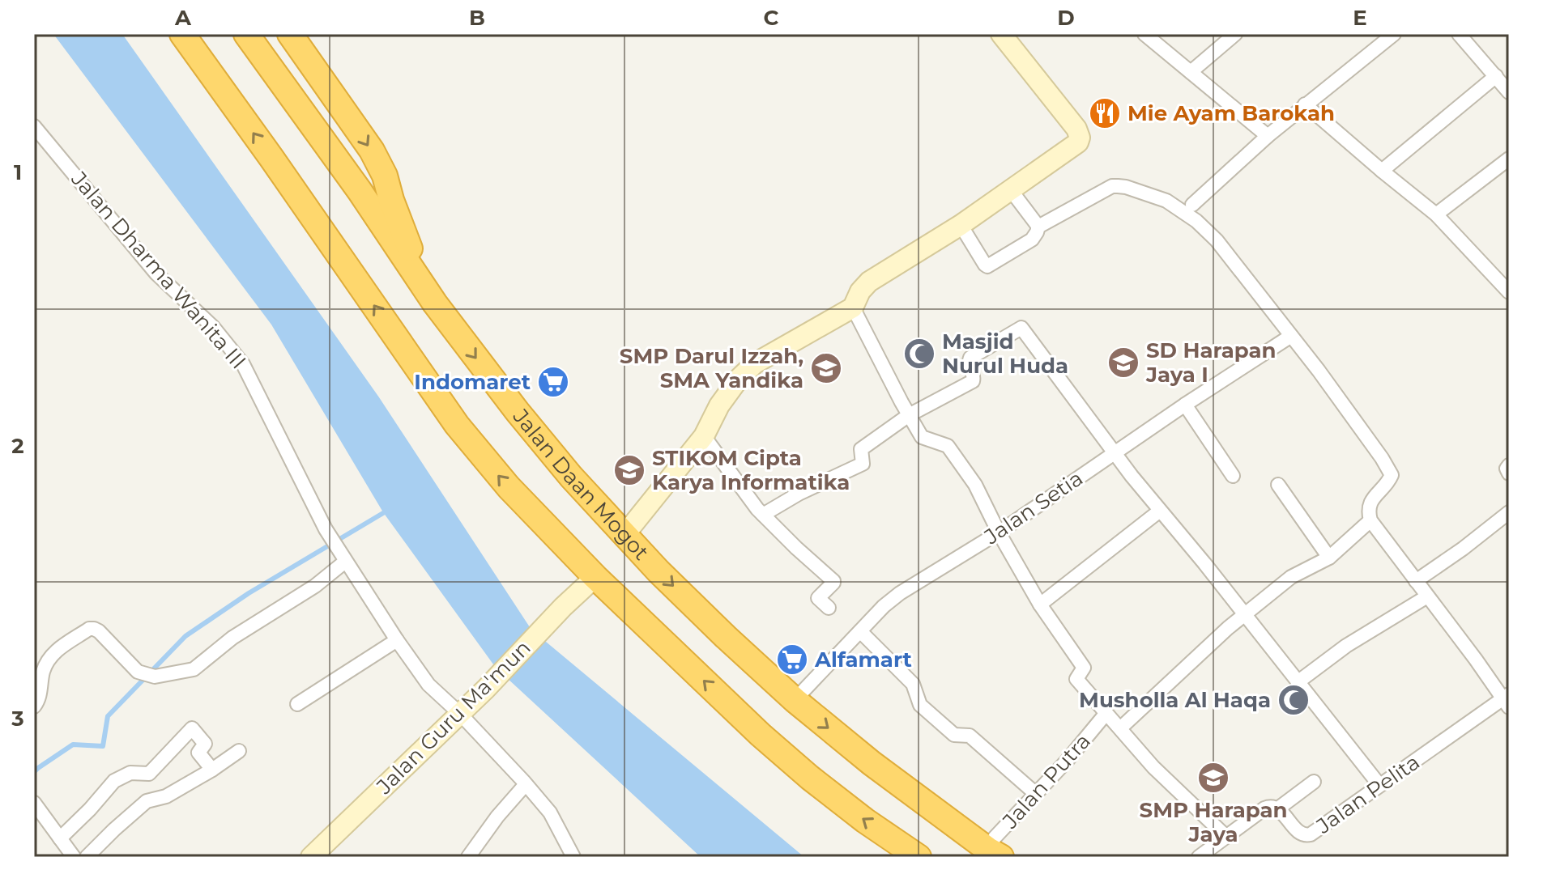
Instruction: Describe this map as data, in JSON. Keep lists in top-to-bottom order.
{
  "streets": {
    "highway": ["Jalan Daan Mogot"],
    "street": [
      "Jalan Dharma Wanita III",
      "Jalan Setia",
      "Jalan Guru Ma'mun",
      "Jalan Putra",
      "Jalan Pelita"
    ]
  },
  "crossings": [
    ["Jalan Dharma Wanita III", "Jalan Guru Ma'mun"],
    ["Jalan Daan Mogot", "Jalan Setia"],
    ["Jalan Daan Mogot", "Jalan Putra"]
  ],
  "places": {
    "restaurant": ["Mie Ayam Barokah"],
    "mosque": ["Masjid Nurul Huda", "Musholla Al Haqa"],
    "school or university": [
      "SD Harapan Jaya I",
      "SMP Darul Izzah, SMA Yandika",
      "STIKOM Cipta Karya Informatika",
      "SMP Harapan Jaya"
    ],
    "supermarket": ["Indomaret", "Alfamart"]
  },
  "grid": {
    "columns": [
      "A",
      "B",
      "C",
      "D",
      "E"
    ],
    "rows": ["1", "2", "3"]
  }
}
